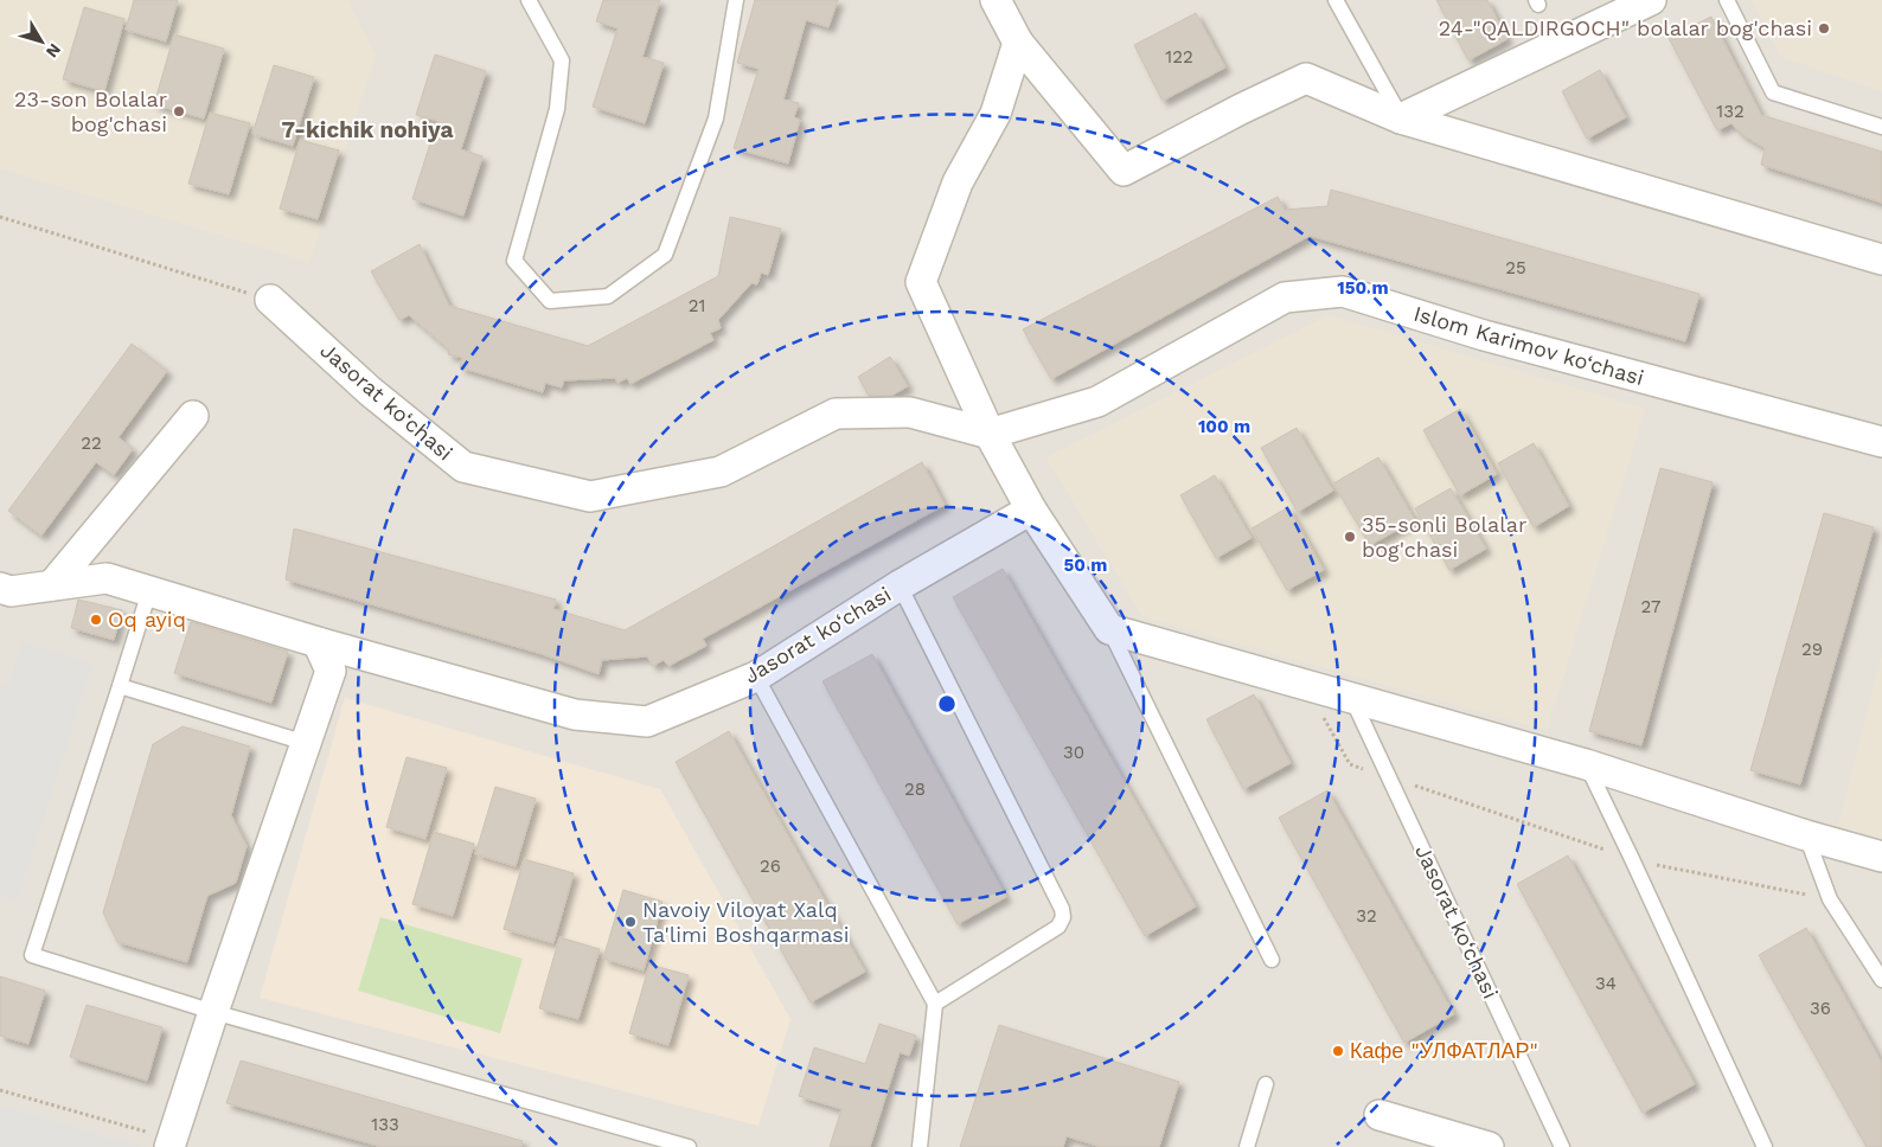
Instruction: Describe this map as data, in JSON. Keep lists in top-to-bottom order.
{
  "streets": {
    "street": ["Islom Karimov ko‘chasi", "Jasorat ko‘chasi"]
  },
  "crossings": [
    ["Islom Karimov ko‘chasi", "Jasorat ko‘chasi"]
  ],
  "districts": ["7-kichik nohiya"],
  "places": [
    "24-\"QALDIRGOCH\" bolalar bog'chasi",
    "23-son Bolalar bog'chasi",
    "35-sonli Bolalar bog'chasi",
    "Oq ayiq",
    "Navoiy Viloyat Xalq Ta'limi Boshqarmasi",
    "Кафе \"УЛФАТЛАР\""
  ],
  "house_numbers": [
    "122",
    "132",
    "25",
    "21",
    "22",
    "27",
    "29",
    "30",
    "28",
    "26",
    "32",
    "34",
    "36",
    "133"
  ],
  "north": "bottom right",
  "rings": ["150 m", "100 m", "50 m"]
}
